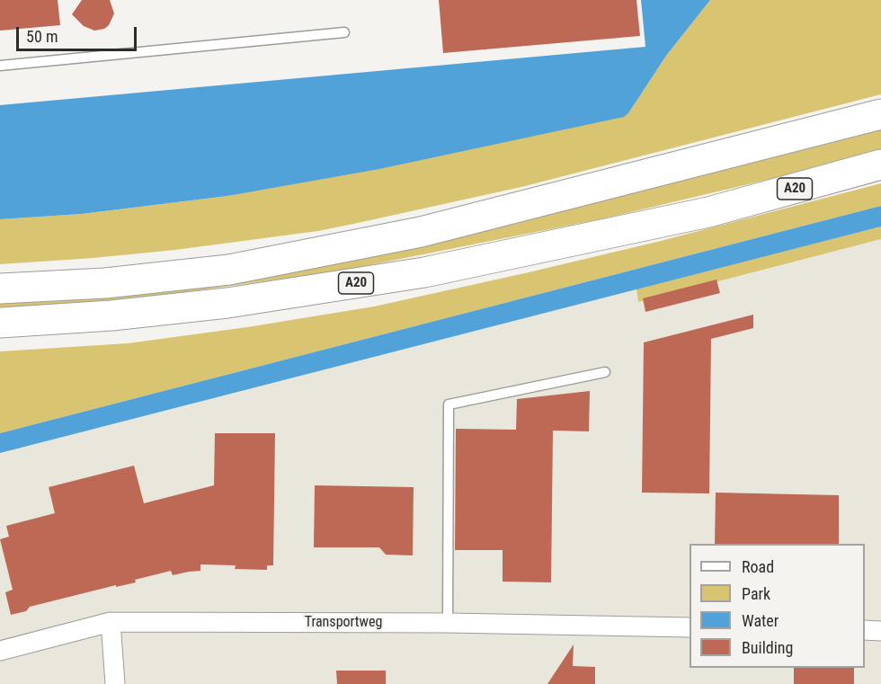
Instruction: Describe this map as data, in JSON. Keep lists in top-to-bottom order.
{
  "streets": {
    "highway": ["A20"],
    "street": ["Transportweg"]
  },
  "legend": [
    "Road",
    "Park",
    "Water",
    "Building"
  ],
  "scale_bar": "50 m"
}
